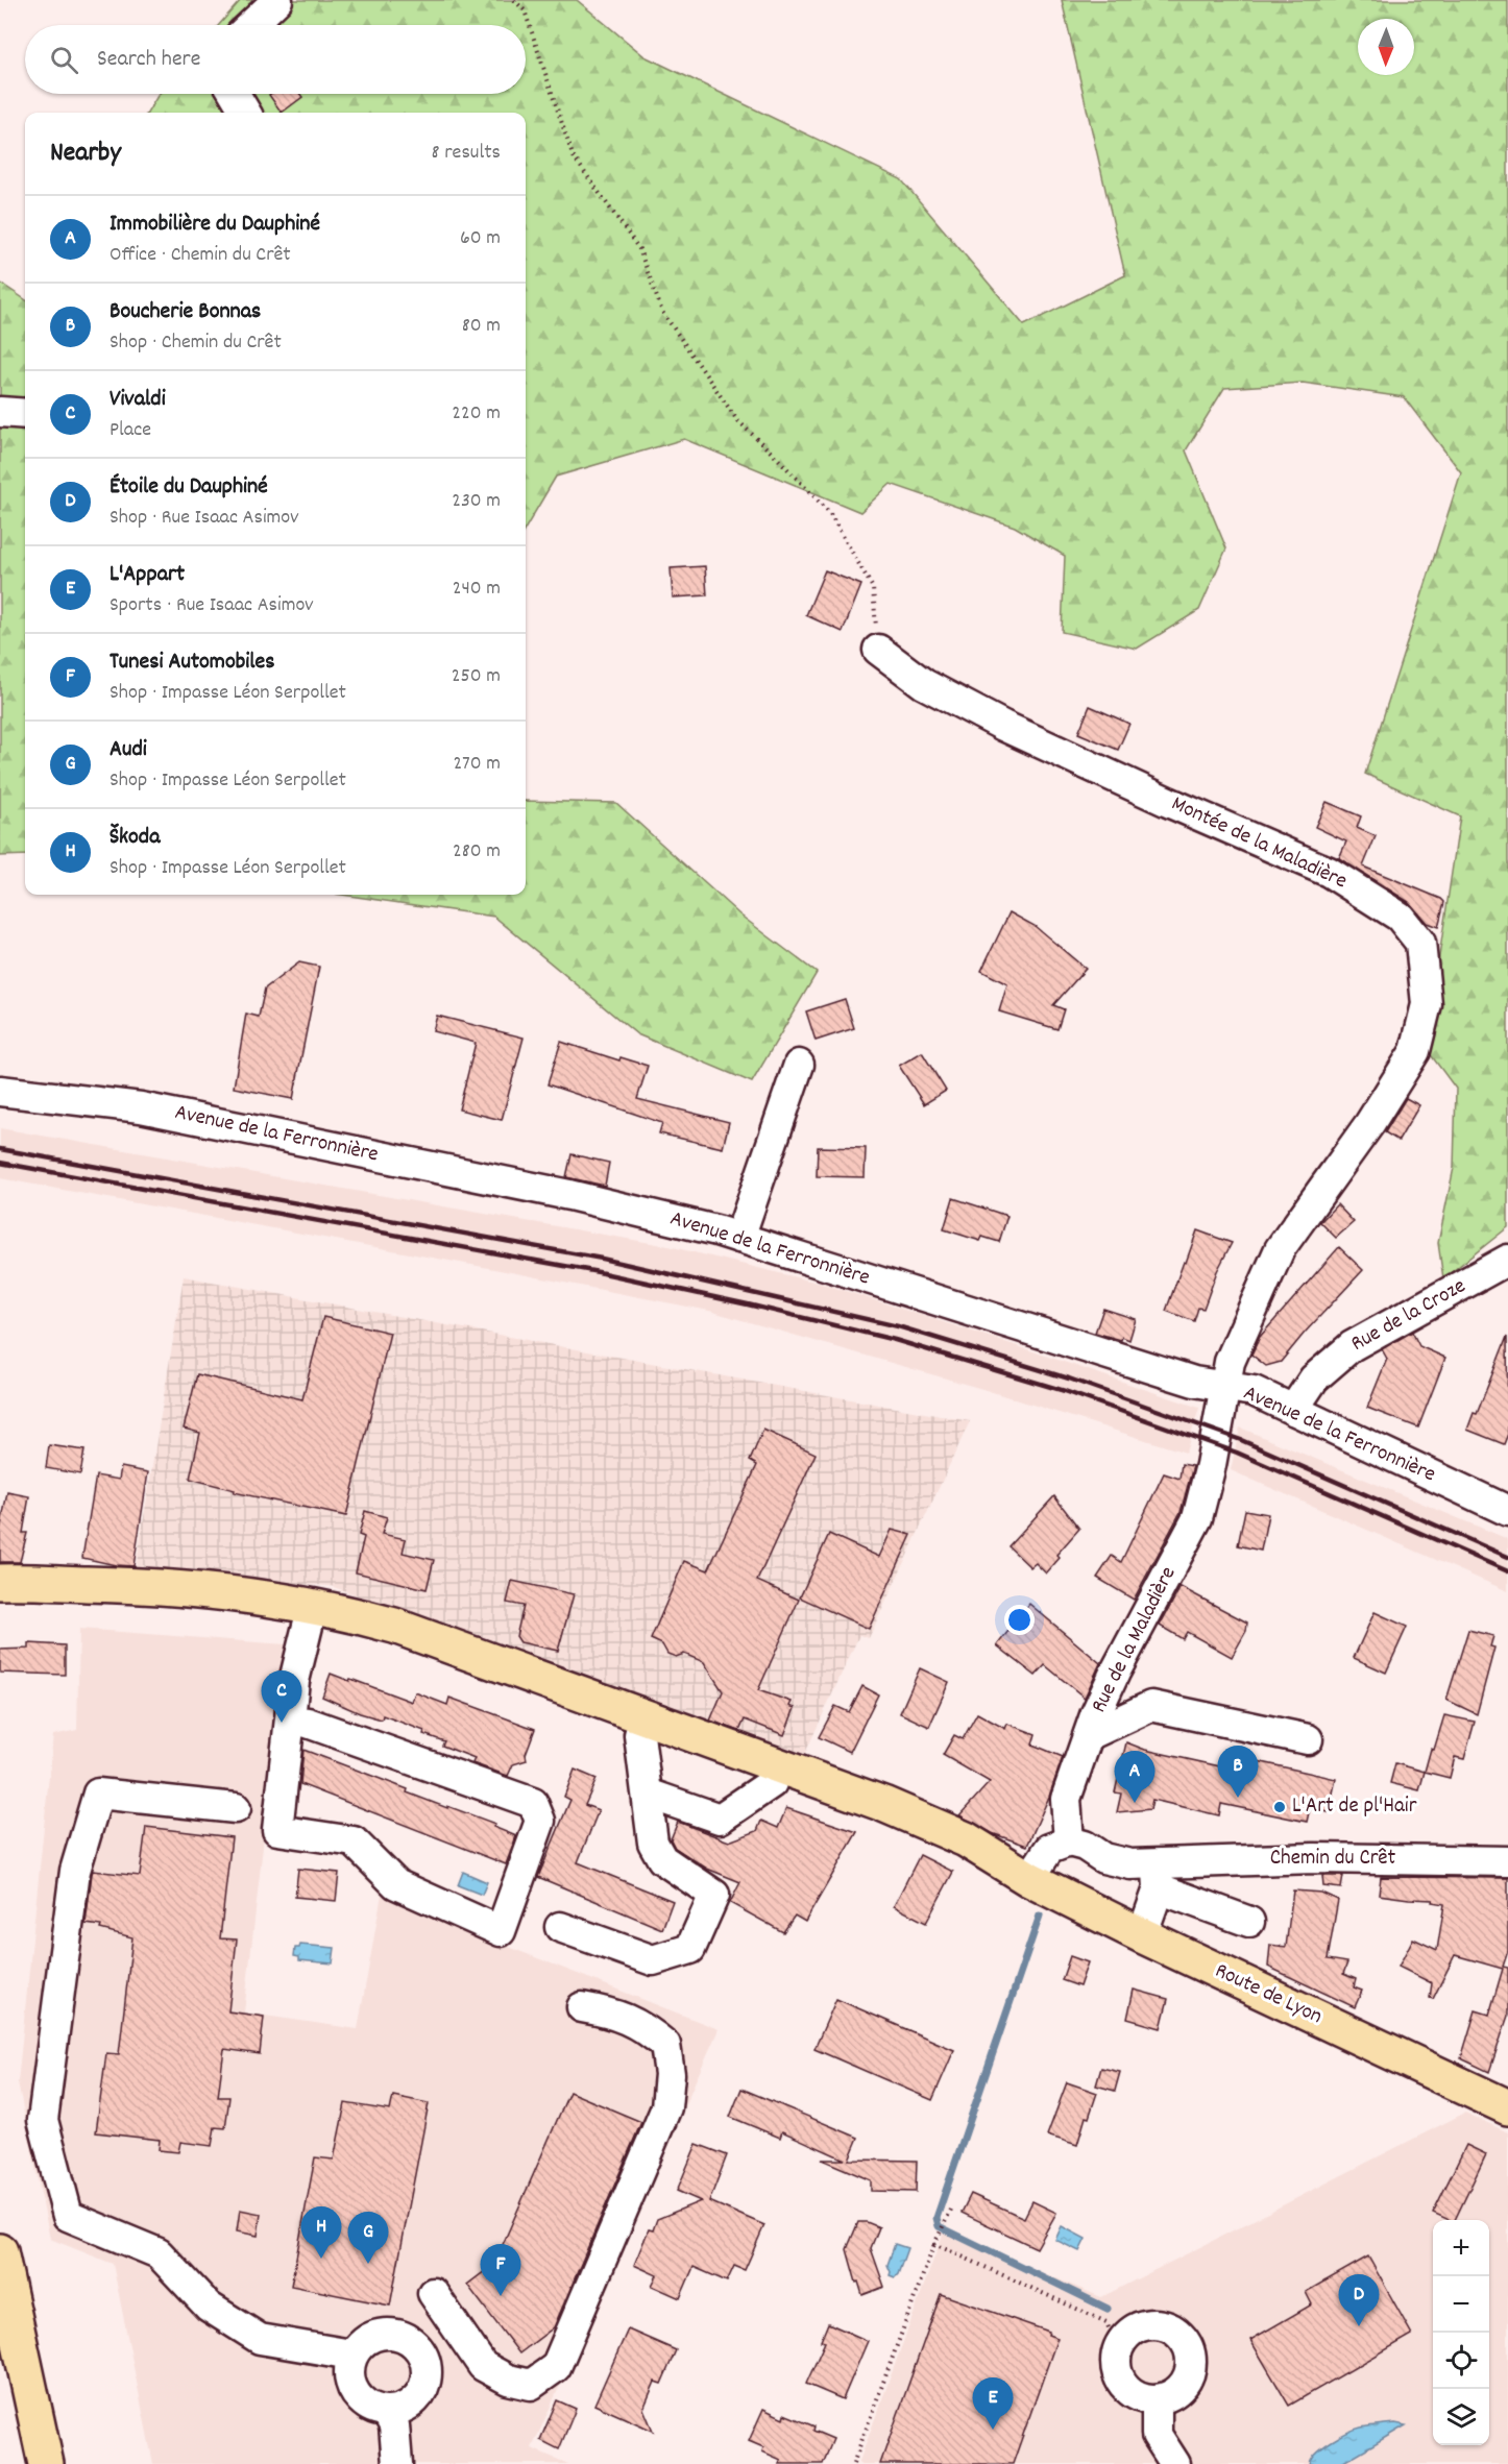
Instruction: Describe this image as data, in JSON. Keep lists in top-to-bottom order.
{
  "streets": {
    "main road": ["Route de Lyon"],
    "street": [
      "Montée de la Maladière",
      "Avenue de la Ferronnière",
      "Rue de la Croze",
      "Rue de la Maladière",
      "Chemin du Crêt"
    ]
  },
  "crossings": [
    ["Montée de la Maladière", "Avenue de la Ferronnière"],
    ["Montée de la Maladière", "Rue de la Maladière"],
    ["Avenue de la Ferronnière", "Rue de la Croze"],
    ["Avenue de la Ferronnière", "Rue de la Maladière"],
    ["Rue de la Maladière", "Chemin du Crêt"]
  ],
  "places": ["L'Art de pl'Hair"],
  "north": "bottom",
  "page": {
    "search": "Search here",
    "heading": ["Nearby", "8 results"],
    "list": [
      {
        "mark": "A",
        "name": "Immobilière du Dauphiné",
        "note": "Office · Chemin du Crêt",
        "value": "60 m"
      },
      {
        "mark": "B",
        "name": "Boucherie Bonnas",
        "note": "Shop · Chemin du Crêt",
        "value": "80 m"
      },
      {
        "mark": "C",
        "name": "Vivaldi",
        "note": "Place",
        "value": "220 m"
      },
      {
        "mark": "D",
        "name": "Étoile du Dauphiné",
        "note": "Shop · Rue Isaac Asimov",
        "value": "230 m"
      },
      {
        "mark": "E",
        "name": "L'Appart",
        "note": "Sports · Rue Isaac Asimov",
        "value": "240 m"
      },
      {
        "mark": "F",
        "name": "Tunesi Automobiles",
        "note": "Shop · Impasse Léon Serpollet",
        "value": "250 m"
      },
      {
        "mark": "G",
        "name": "Audi",
        "note": "Shop · Impasse Léon Serpollet",
        "value": "270 m"
      },
      {
        "mark": "H",
        "name": "Škoda",
        "note": "Shop · Impasse Léon Serpollet",
        "value": "280 m"
      }
    ],
    "pins": [
      "C",
      "B",
      "A",
      "H",
      "G",
      "F",
      "D",
      "E"
    ],
    "map_buttons": ["+", "−"]
  }
}
